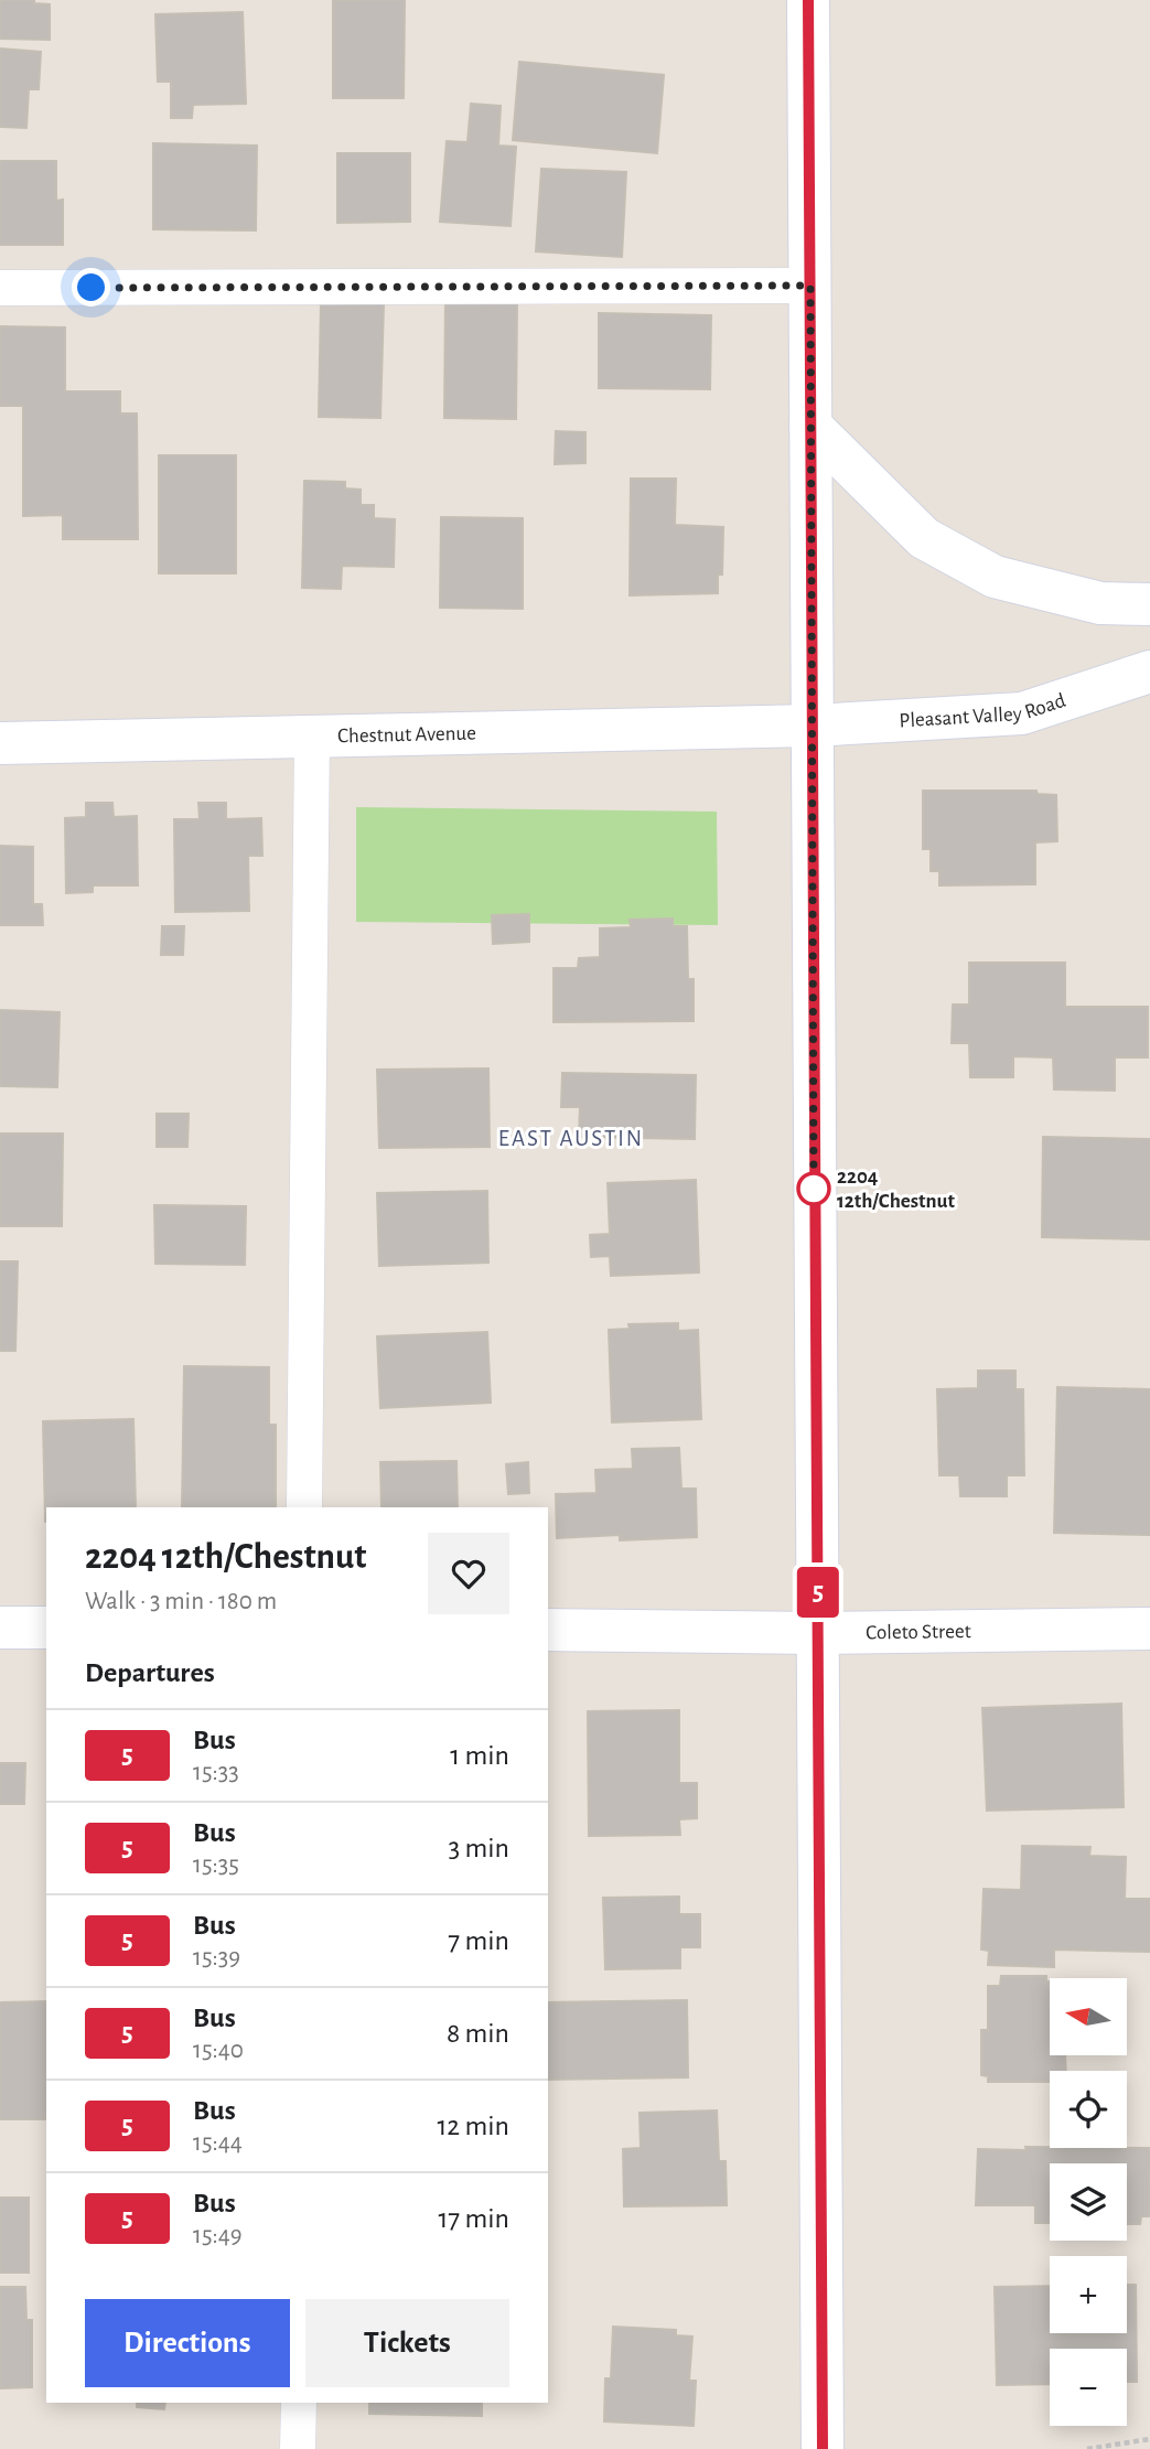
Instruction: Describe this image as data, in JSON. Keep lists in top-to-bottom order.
{
  "streets": {
    "street": ["Pleasant Valley Road", "Chestnut Avenue", "Coleto Street"]
  },
  "crossings": [
    ["Pleasant Valley Road", "Chestnut Avenue"]
  ],
  "districts": ["EAST AUSTIN"],
  "places": ["2204 12th/Chestnut"],
  "lines": ["bus line 5"],
  "north": "left",
  "page": {
    "on_map": "5",
    "heading": [
      ["2204 12th/Chestnut", "Walk · 3 min · 180 m"],
      "Departures"
    ],
    "list": [
      {
        "mark": "5",
        "name": "Bus",
        "note": "15:33",
        "value": "1 min"
      },
      {
        "mark": "5",
        "name": "Bus",
        "note": "15:35",
        "value": "3 min"
      },
      {
        "mark": "5",
        "name": "Bus",
        "note": "15:39",
        "value": "7 min"
      },
      {
        "mark": "5",
        "name": "Bus",
        "note": "15:40",
        "value": "8 min"
      },
      {
        "mark": "5",
        "name": "Bus",
        "note": "15:44",
        "value": "12 min"
      },
      {
        "mark": "5",
        "name": "Bus",
        "note": "15:49",
        "value": "17 min"
      }
    ],
    "map_buttons": ["+", "−"],
    "buttons": ["Directions", "Tickets"]
  }
}
